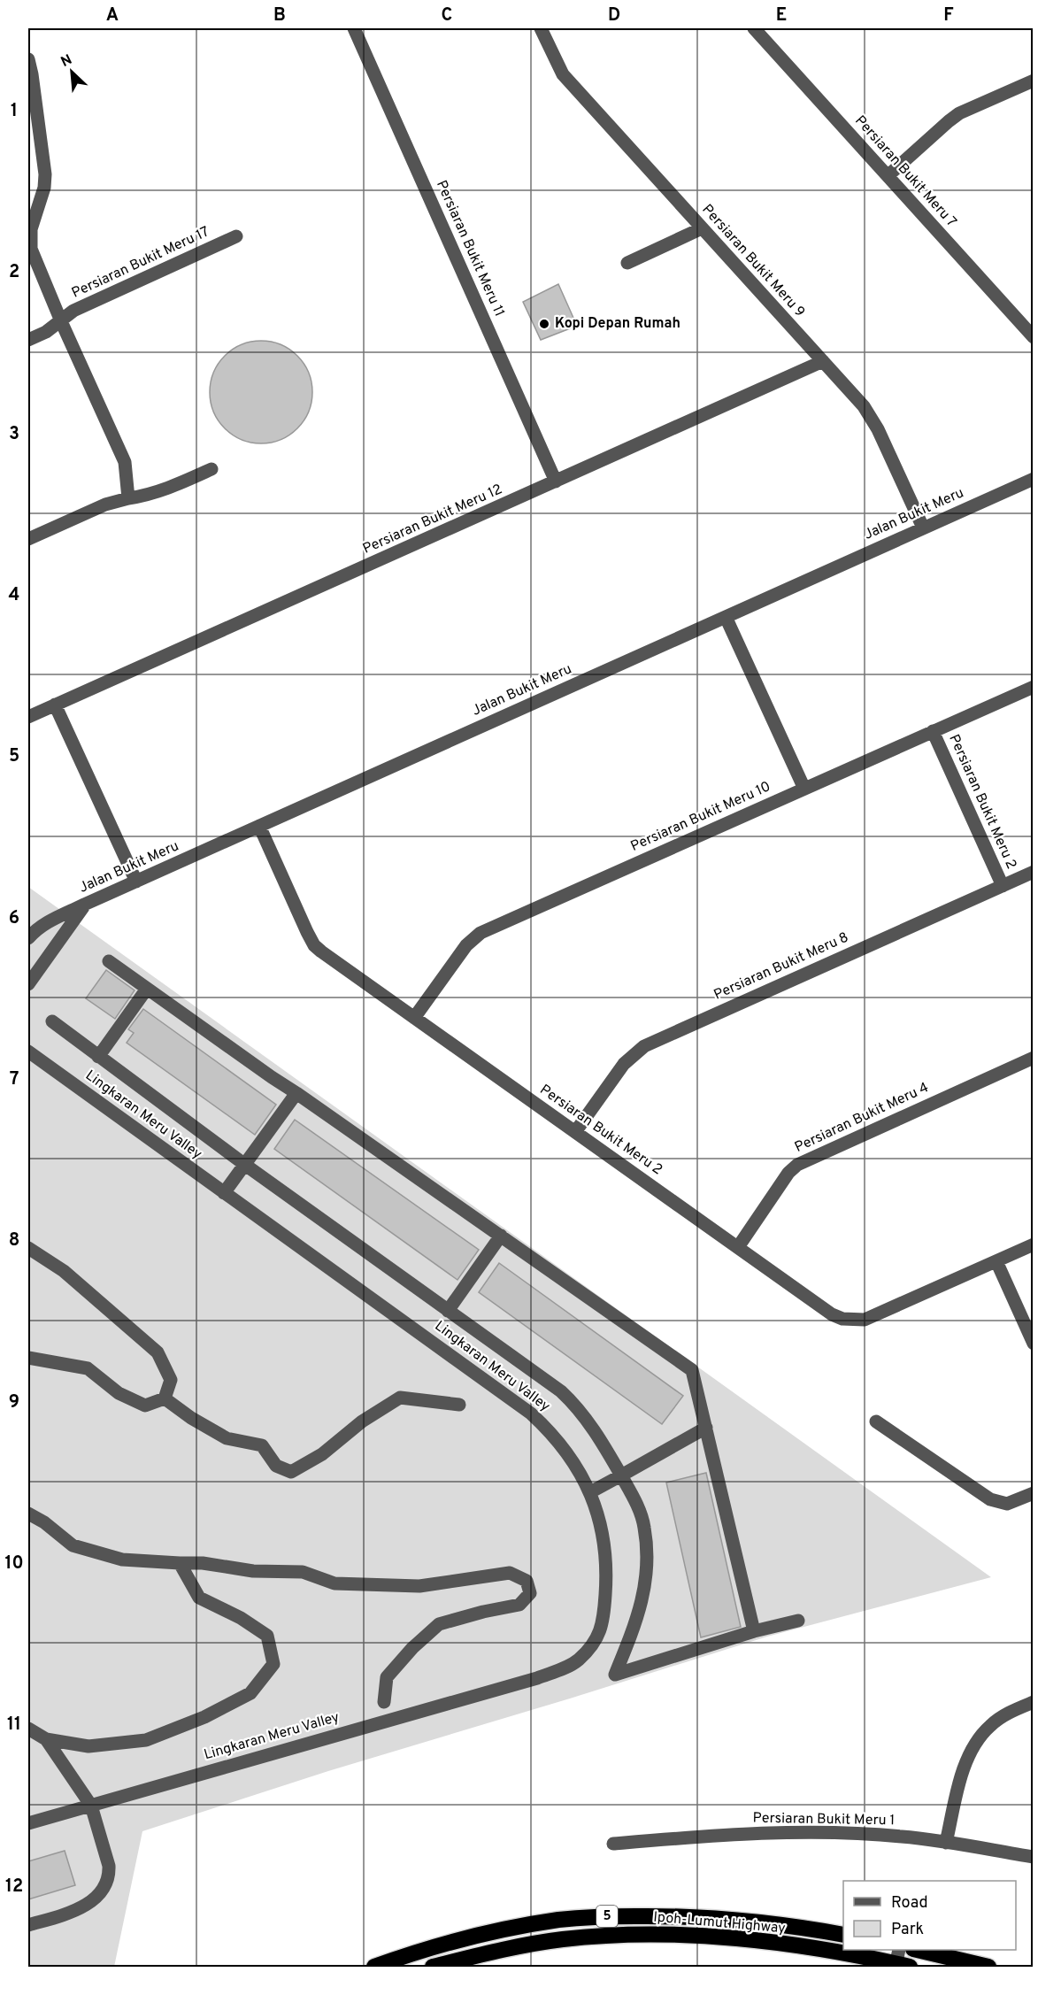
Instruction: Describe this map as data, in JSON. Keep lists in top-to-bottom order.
{
  "streets": {
    "highway": ["5", "Ipoh-Lumut Highway"],
    "street": [
      "Persiaran Bukit Meru 7",
      "Persiaran Bukit Meru 11",
      "Persiaran Bukit Meru 9",
      "Persiaran Bukit Meru 17",
      "Jalan Bukit Meru",
      "Persiaran Bukit Meru 12",
      "Persiaran Bukit Meru 2",
      "Persiaran Bukit Meru 10",
      "Persiaran Bukit Meru 8",
      "Lingkaran Meru Valley",
      "Persiaran Bukit Meru 4",
      "Persiaran Bukit Meru 1"
    ]
  },
  "crossings": [
    ["Persiaran Bukit Meru 11", "Persiaran Bukit Meru 12"],
    ["Persiaran Bukit Meru 9", "Jalan Bukit Meru"],
    ["Persiaran Bukit Meru 9", "Persiaran Bukit Meru 12"],
    ["Jalan Bukit Meru", "Persiaran Bukit Meru 2"],
    ["Persiaran Bukit Meru 2", "Persiaran Bukit Meru 10"],
    ["Persiaran Bukit Meru 2", "Persiaran Bukit Meru 8"],
    ["Persiaran Bukit Meru 2", "Persiaran Bukit Meru 4"]
  ],
  "places": ["Kopi Depan Rumah"],
  "legend": ["Road", "Park"],
  "north": "top left",
  "grid": {
    "columns": [
      "A",
      "B",
      "C",
      "D",
      "E",
      "F"
    ],
    "rows": [
      "1",
      "2",
      "3",
      "4",
      "5",
      "6",
      "7",
      "8",
      "9",
      "10",
      "11",
      "12"
    ]
  }
}
